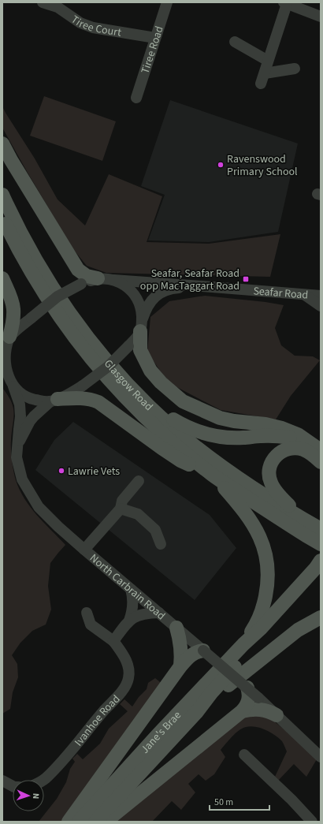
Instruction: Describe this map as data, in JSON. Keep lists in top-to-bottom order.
{
  "streets": {
    "main road": ["Glasgow Road", "Jane's Brae"],
    "street": [
      "Tiree Court",
      "Tiree Road",
      "Seafar Road",
      "North Carbrain Road",
      "Ivanhoe Road"
    ]
  },
  "crossings": [
    ["Tiree Court", "Tiree Road"],
    ["Seafar Road", "North Carbrain Road"]
  ],
  "places": {
    "other": ["Ravenswood Primary School", "Lawrie Vets"],
    "transit": ["Seafar, Seafar Road opp MacTaggart Road"]
  },
  "scale_bar": "50 m",
  "north": "right"
}
